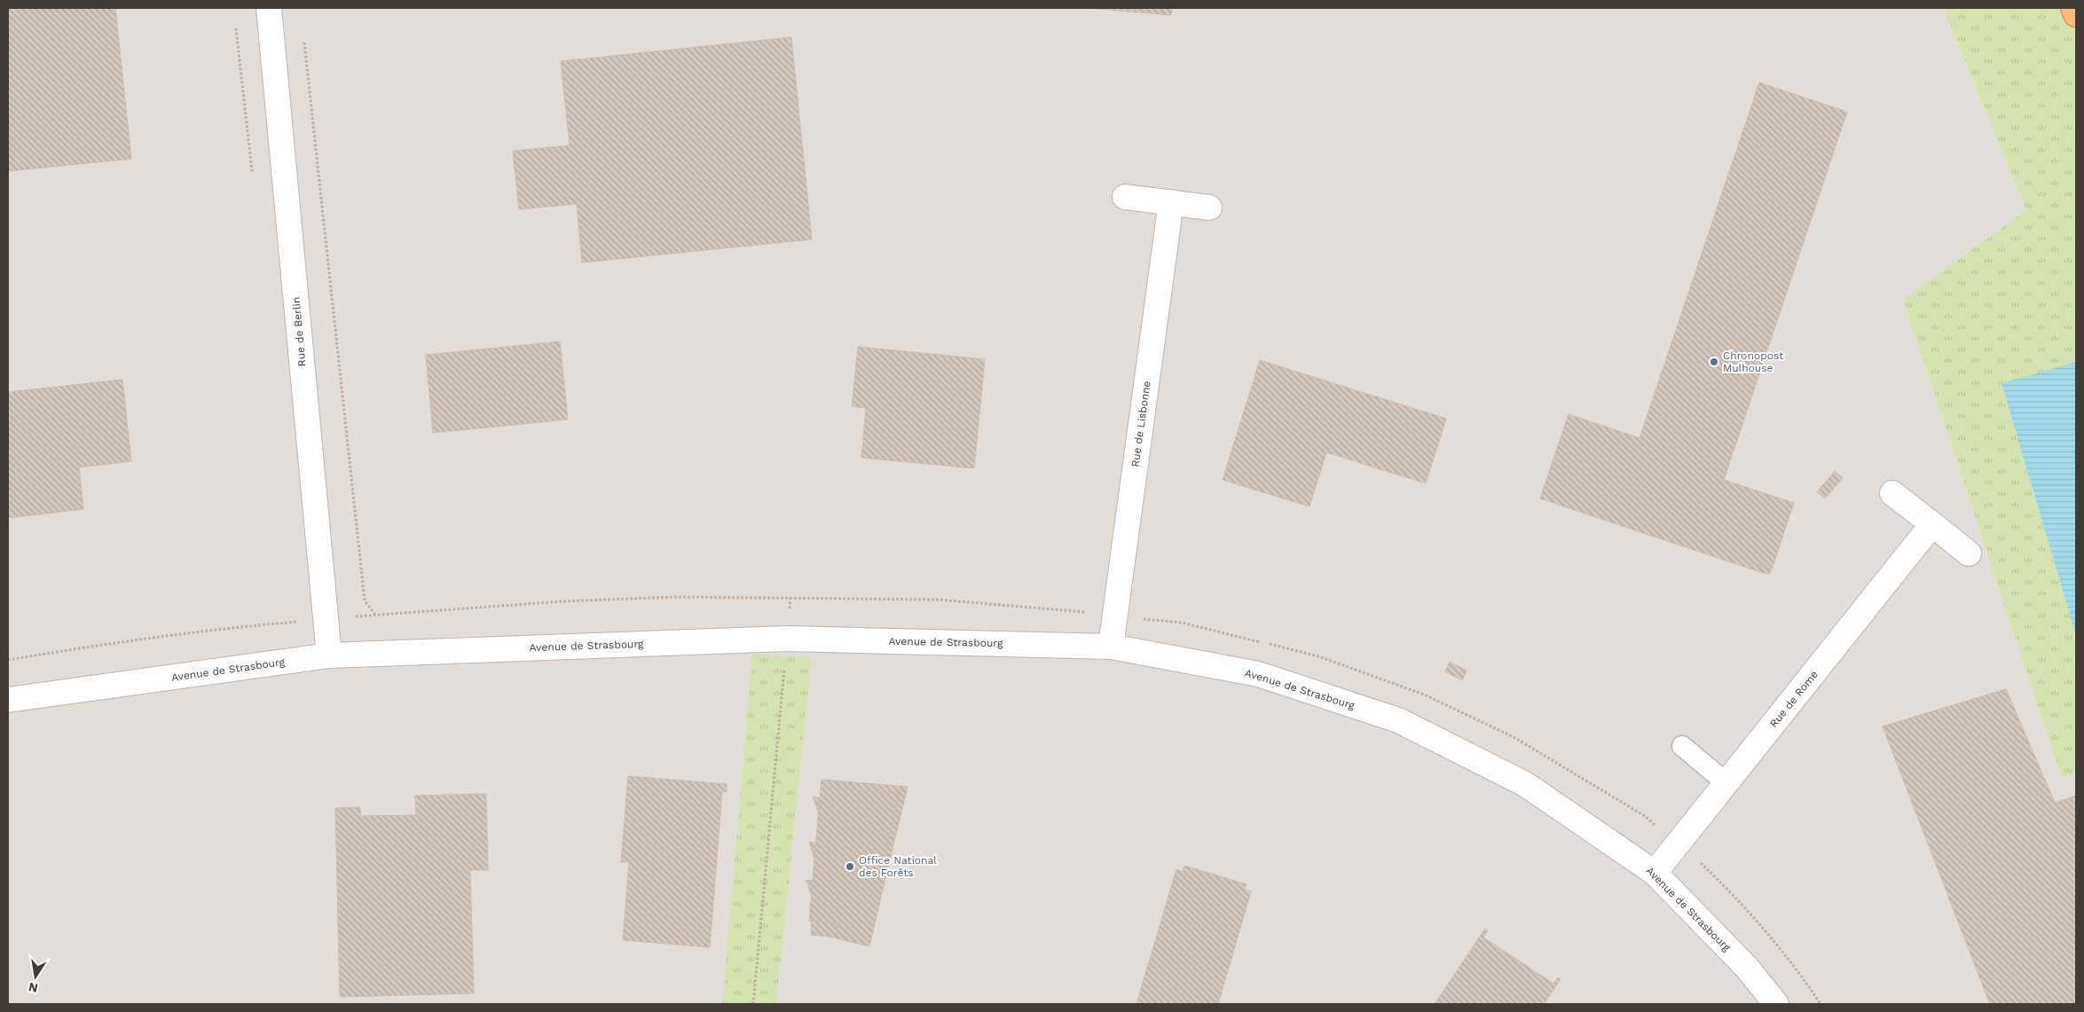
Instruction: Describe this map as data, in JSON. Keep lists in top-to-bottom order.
{
  "streets": {
    "street": [
      "Rue de Berlin",
      "Rue de Lisbonne",
      "Avenue de Strasbourg",
      "Rue de Rome"
    ]
  },
  "crossings": [
    ["Rue de Berlin", "Avenue de Strasbourg"],
    ["Rue de Lisbonne", "Avenue de Strasbourg"],
    ["Avenue de Strasbourg", "Rue de Rome"]
  ],
  "places": ["Chronopost Mulhouse", "Office National des Forêts"],
  "north": "bottom"
}
